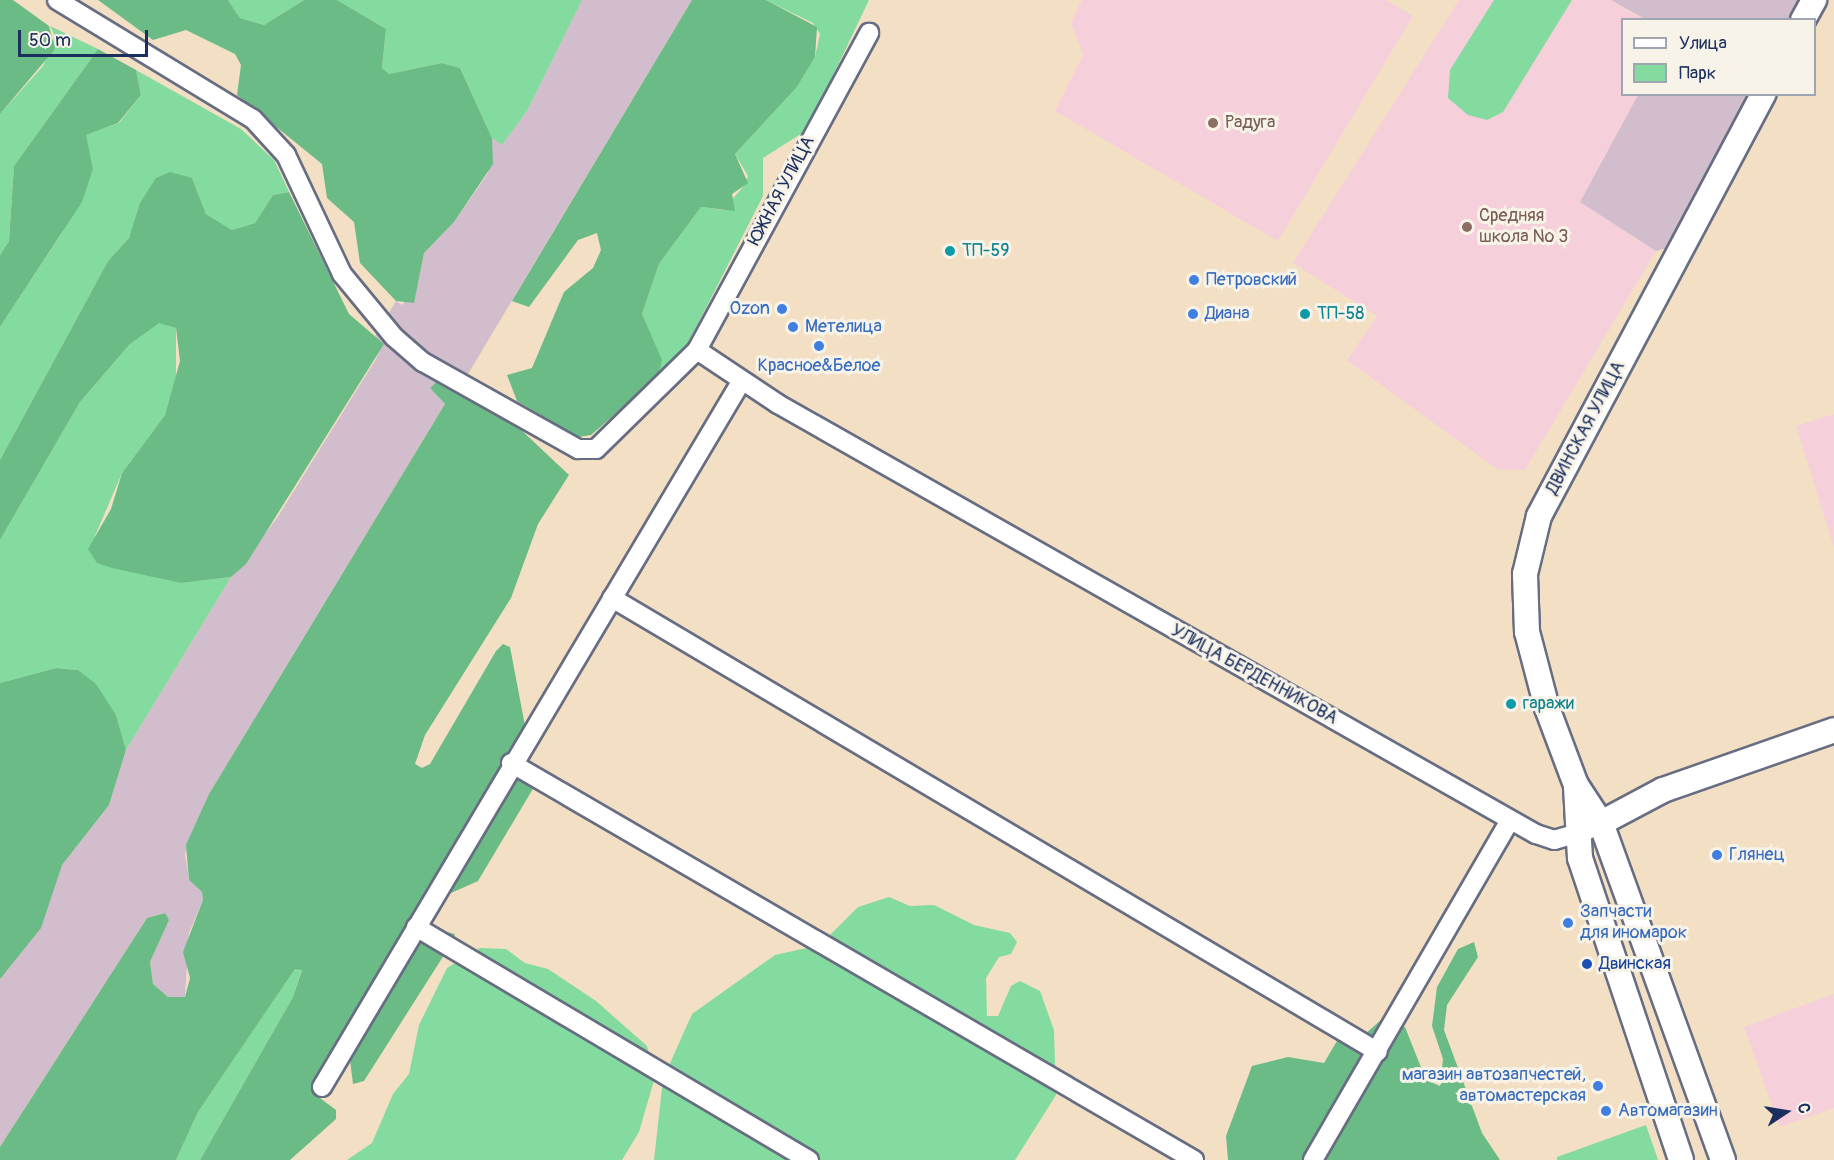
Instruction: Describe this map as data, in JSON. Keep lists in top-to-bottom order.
{
  "streets": {
    "street": ["ЮЖНАЯ УЛИЦА", "ДВИНСКАЯ УЛИЦА", "УЛИЦА БЕРДЕННИКОВА"]
  },
  "crossings": [
    ["ЮЖНАЯ УЛИЦА", "УЛИЦА БЕРДЕННИКОВА"],
    ["ДВИНСКАЯ УЛИЦА", "УЛИЦА БЕРДЕННИКОВА"]
  ],
  "places": [
    "Радуга",
    "Средняя школа № 3",
    "ТП-59",
    "Петровский",
    "Ozon",
    "Диана",
    "ТП-58",
    "Метелица",
    "Красное&Белое",
    "гаражи",
    "Глянец",
    "Запчасти для иномарок",
    "Двинская",
    "магазин автозапчестей, автомастерская",
    "Автомагазин"
  ],
  "legend": ["Улица", "Парк"],
  "scale_bar": "50 m",
  "north": "right"
}
